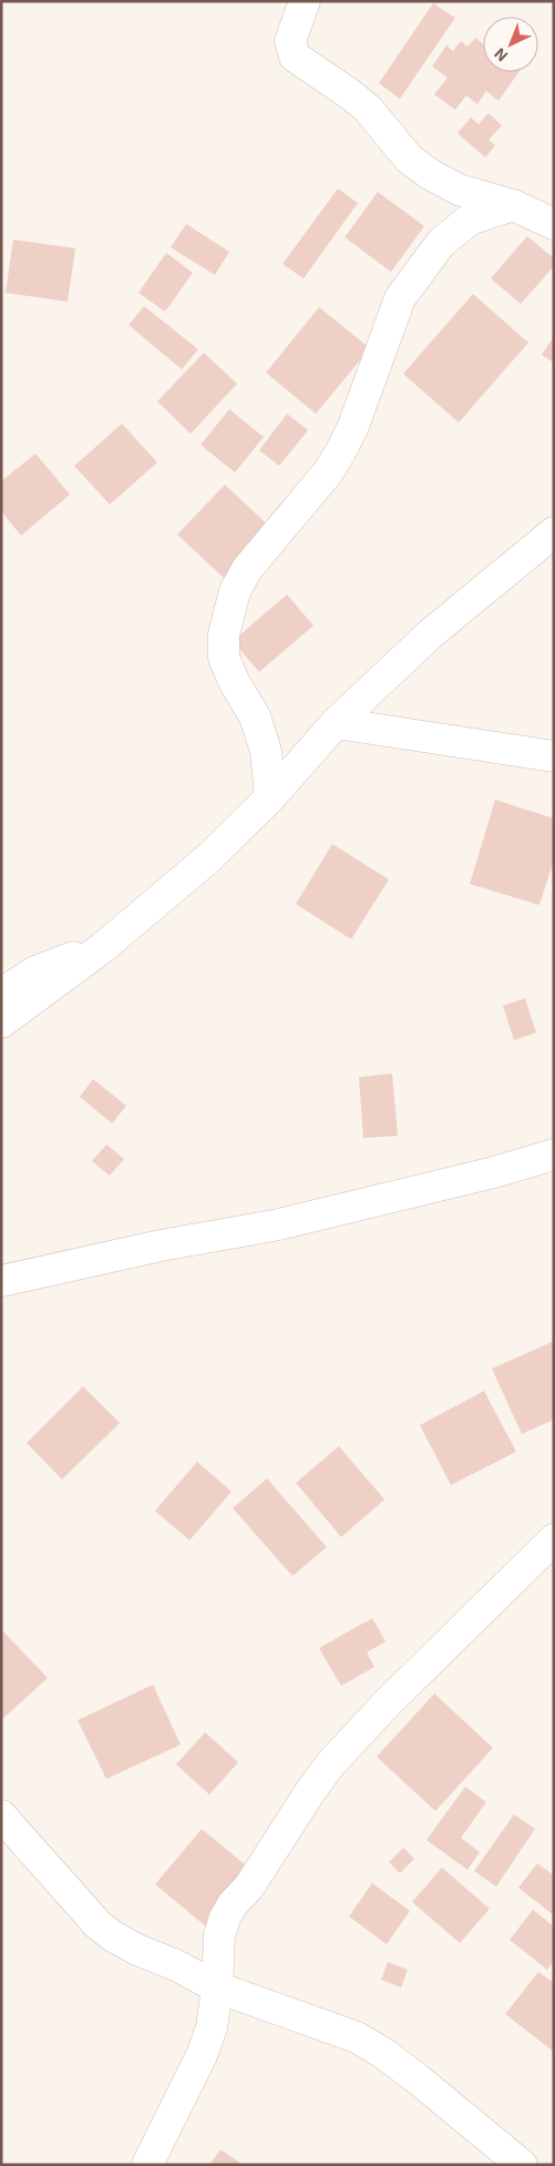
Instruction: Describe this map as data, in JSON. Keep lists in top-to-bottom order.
{
  "north": "bottom left"
}
